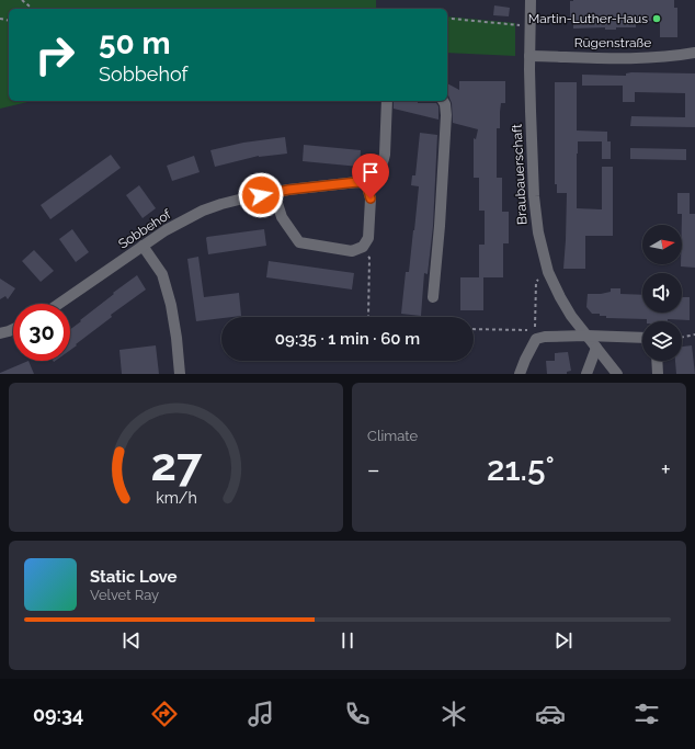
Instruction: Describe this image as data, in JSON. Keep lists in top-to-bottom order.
{
  "streets": {
    "street": ["Rügenstraße", "Braubauerschaft", "Sobbehof"]
  },
  "crossings": [
    ["Rügenstraße", "Braubauerschaft"]
  ],
  "places": ["Martin-Luther-Haus"],
  "north": "right",
  "page": {
    "turn": ["50 m", "Sobbehof"],
    "limit": "30",
    "trip": "09:35 · 1 min · 60 m",
    "tile": "Climate",
    "heat": ["−", "21.5°", "+"],
    "song": ["Static Love", "Velvet Ray"],
    "tabs": "09:34",
    "gauge": ["27", "km/h"]
  }
}
